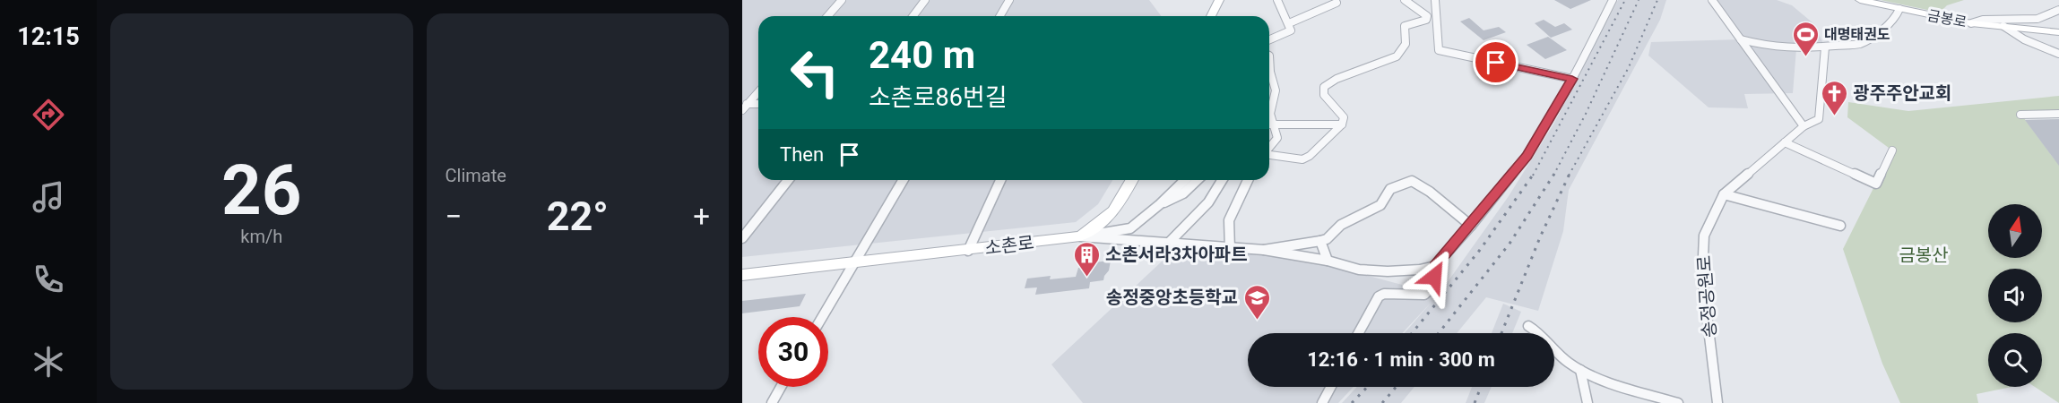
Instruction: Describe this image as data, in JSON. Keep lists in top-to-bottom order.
{
  "streets": {
    "street": ["금봉로", "소촌로", "송정공원로"]
  },
  "parks": ["금봉산"],
  "places": {
    "sports": ["대명태권도"],
    "church": ["광주주안교회"],
    "building": ["소촌서라3차아파트"],
    "school or university": ["송정중앙초등학교"]
  },
  "north": "top",
  "page": {
    "tabs": "12:15",
    "tile": [
      ["26", "km/h"],
      "Climate"
    ],
    "turn": ["240 m", "소촌로86번길"],
    "then": "Then",
    "heat": ["−", "22°", "+"],
    "limit": "30",
    "trip": "12:16 · 1 min · 300 m"
  }
}
